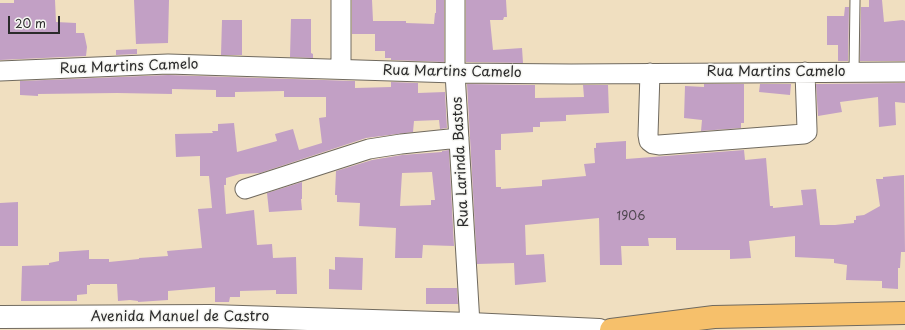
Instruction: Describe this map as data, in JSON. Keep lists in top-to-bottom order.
{
  "streets": {
    "street": ["Rua Martins Camelo", "Rua Larinda Bastos", "Avenida Manuel de Castro"]
  },
  "crossings": [
    ["Rua Martins Camelo", "Rua Larinda Bastos"],
    ["Rua Larinda Bastos", "Avenida Manuel de Castro"]
  ],
  "house_numbers": ["1906"],
  "scale_bar": "20 m"
}
